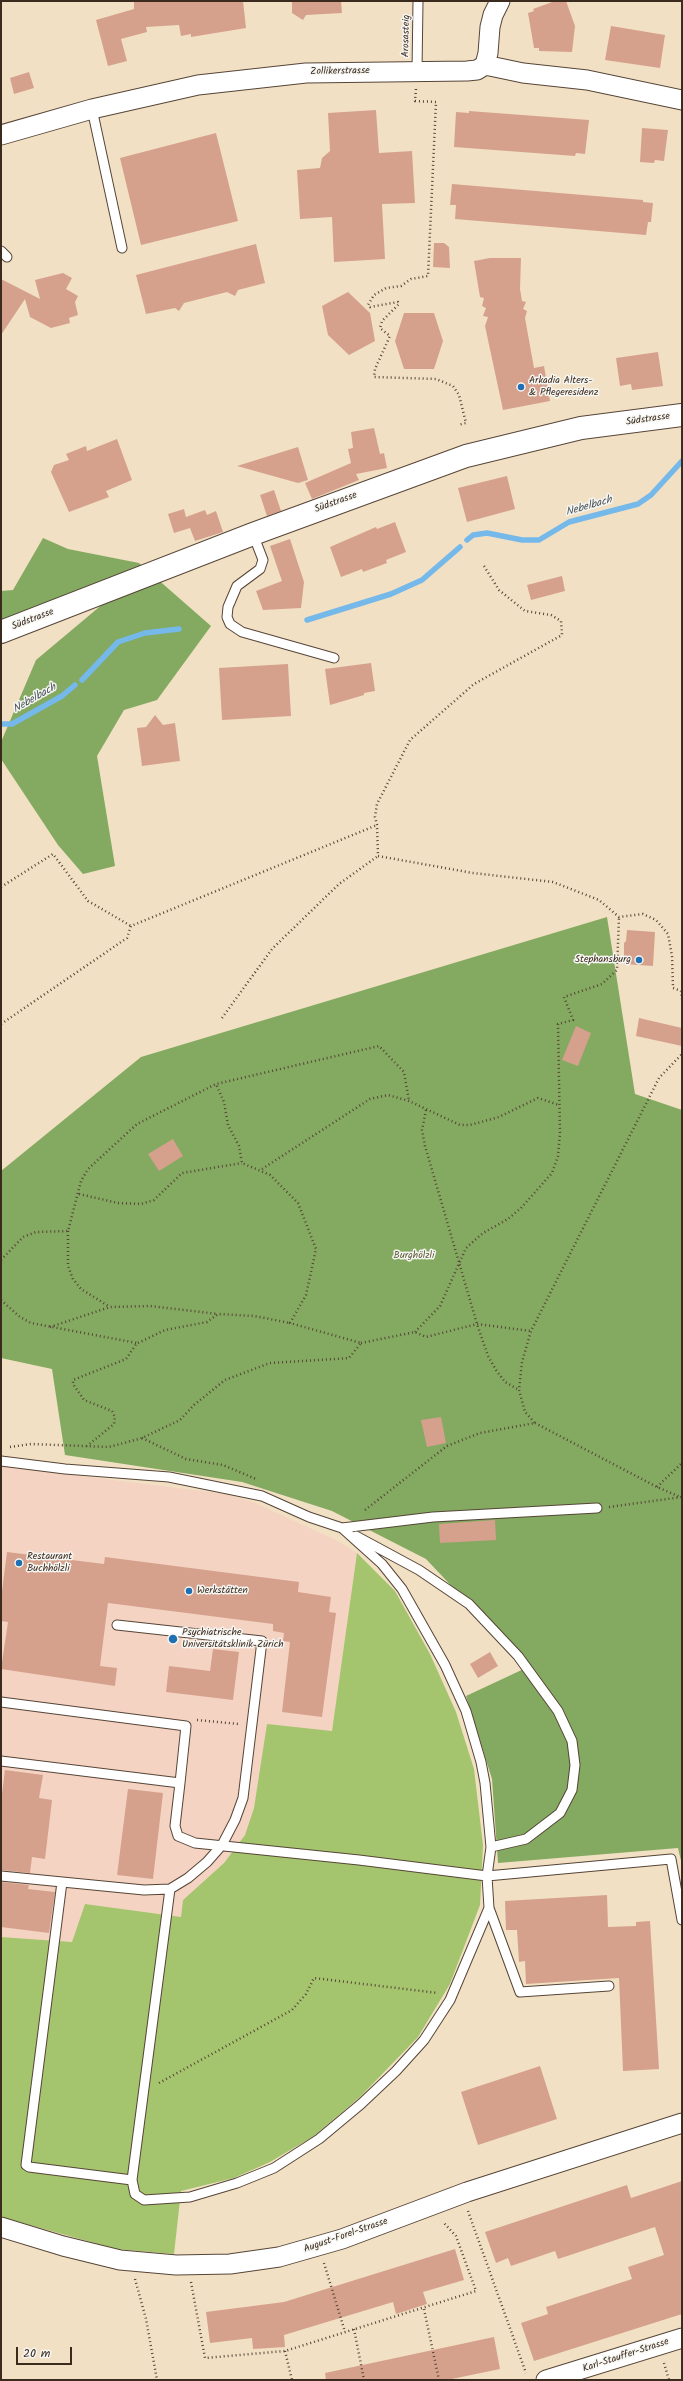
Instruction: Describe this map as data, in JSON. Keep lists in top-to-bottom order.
{
  "streets": {
    "street": [
      "Zollikerstrasse",
      "Südstrasse",
      "August-Forel-Strasse",
      "Karl-Stauffer-Strasse"
    ],
    "lane": ["Arosasteig"]
  },
  "crossings": [
    ["Arosasteig", "Zollikerstrasse"]
  ],
  "water": ["Nebelbach"],
  "parks": ["Burghölzli"],
  "places": [
    "Arkadia Alters- & Pflegeresidenz",
    "Stephansburg",
    "Restaurant Buchhölzli",
    "Werkstätten",
    "Psychiatrische Universitätsklinik Zürich"
  ],
  "scale_bar": "20 m"
}
